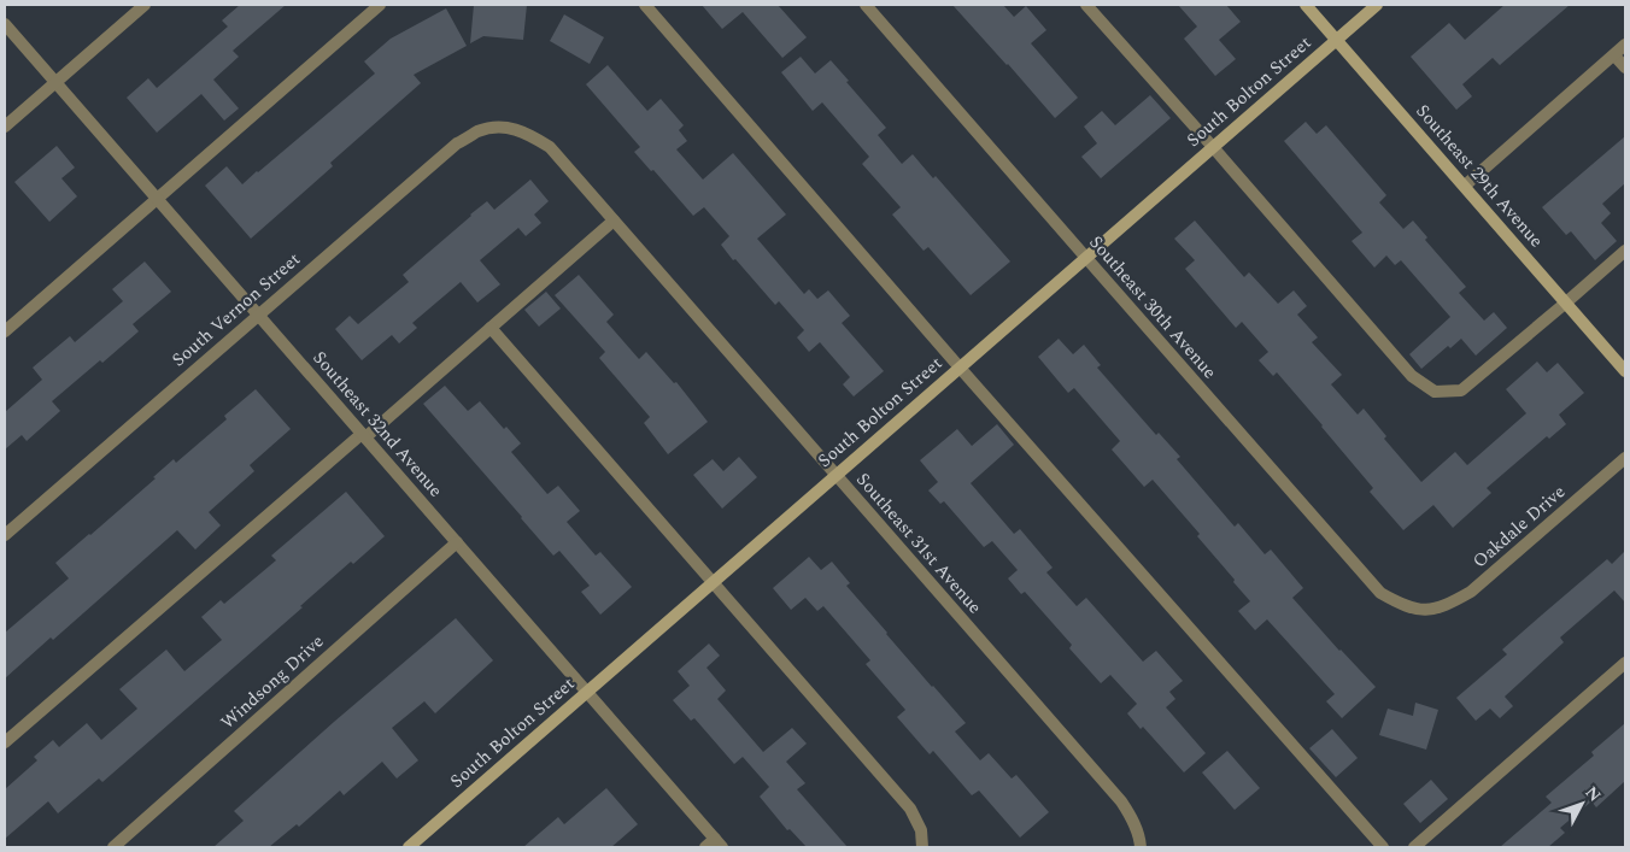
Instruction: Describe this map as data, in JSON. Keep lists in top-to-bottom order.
{
  "streets": {
    "street": [
      "South Bolton Street",
      "Southeast 29th Avenue",
      "Southeast 30th Avenue",
      "South Vernon Street",
      "Southeast 32nd Avenue",
      "Oakdale Drive",
      "Southeast 31st Avenue",
      "Windsong Drive"
    ]
  },
  "crossings": [
    ["South Bolton Street", "Southeast 29th Avenue"],
    ["South Bolton Street", "Southeast 30th Avenue"],
    ["South Bolton Street", "Southeast 32nd Avenue"],
    ["South Bolton Street", "Southeast 31st Avenue"],
    ["Southeast 30th Avenue", "Oakdale Drive"],
    ["South Vernon Street", "Southeast 32nd Avenue"],
    ["South Vernon Street", "Southeast 31st Avenue"],
    ["Southeast 32nd Avenue", "Windsong Drive"]
  ],
  "north": "top right"
}
